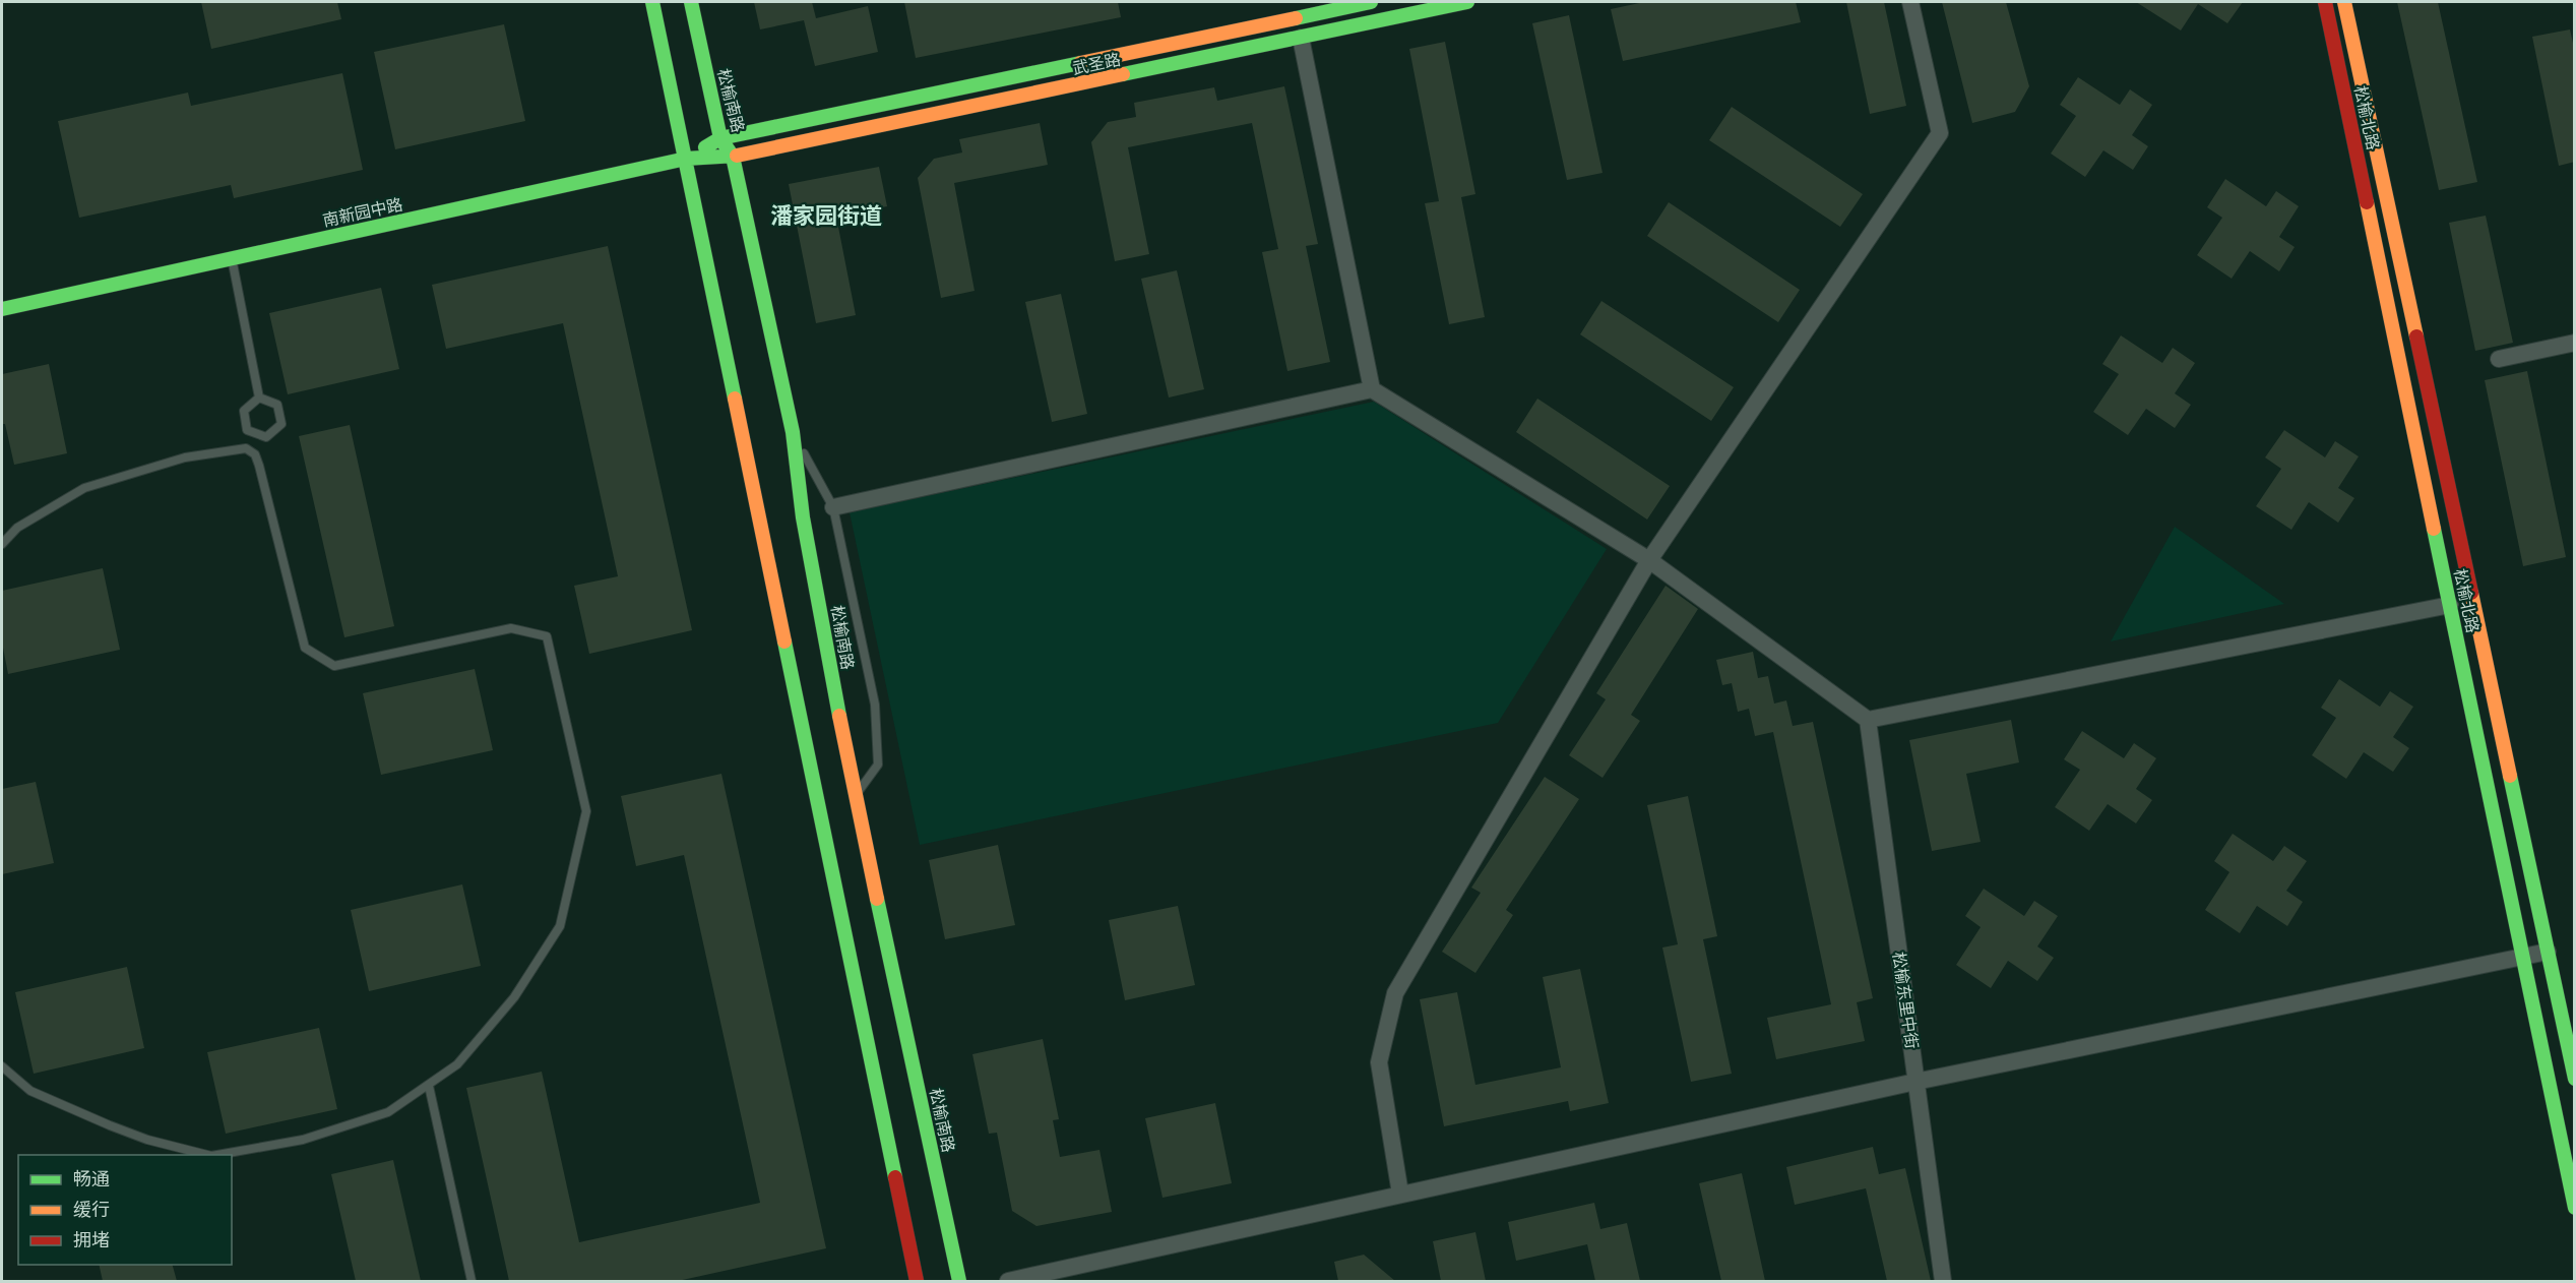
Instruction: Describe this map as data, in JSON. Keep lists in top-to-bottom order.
{
  "streets": {
    "street": [
      "武圣路",
      "松榆南路",
      "松榆北路",
      "南新园中路",
      "松榆东里中街"
    ]
  },
  "crossings": [
    ["武圣路", "松榆南路"],
    ["武圣路", "南新园中路"],
    ["松榆南路", "南新园中路"]
  ],
  "districts": ["潘家园街道"],
  "legend": ["畅通", "缓行", "拥堵"]
}
